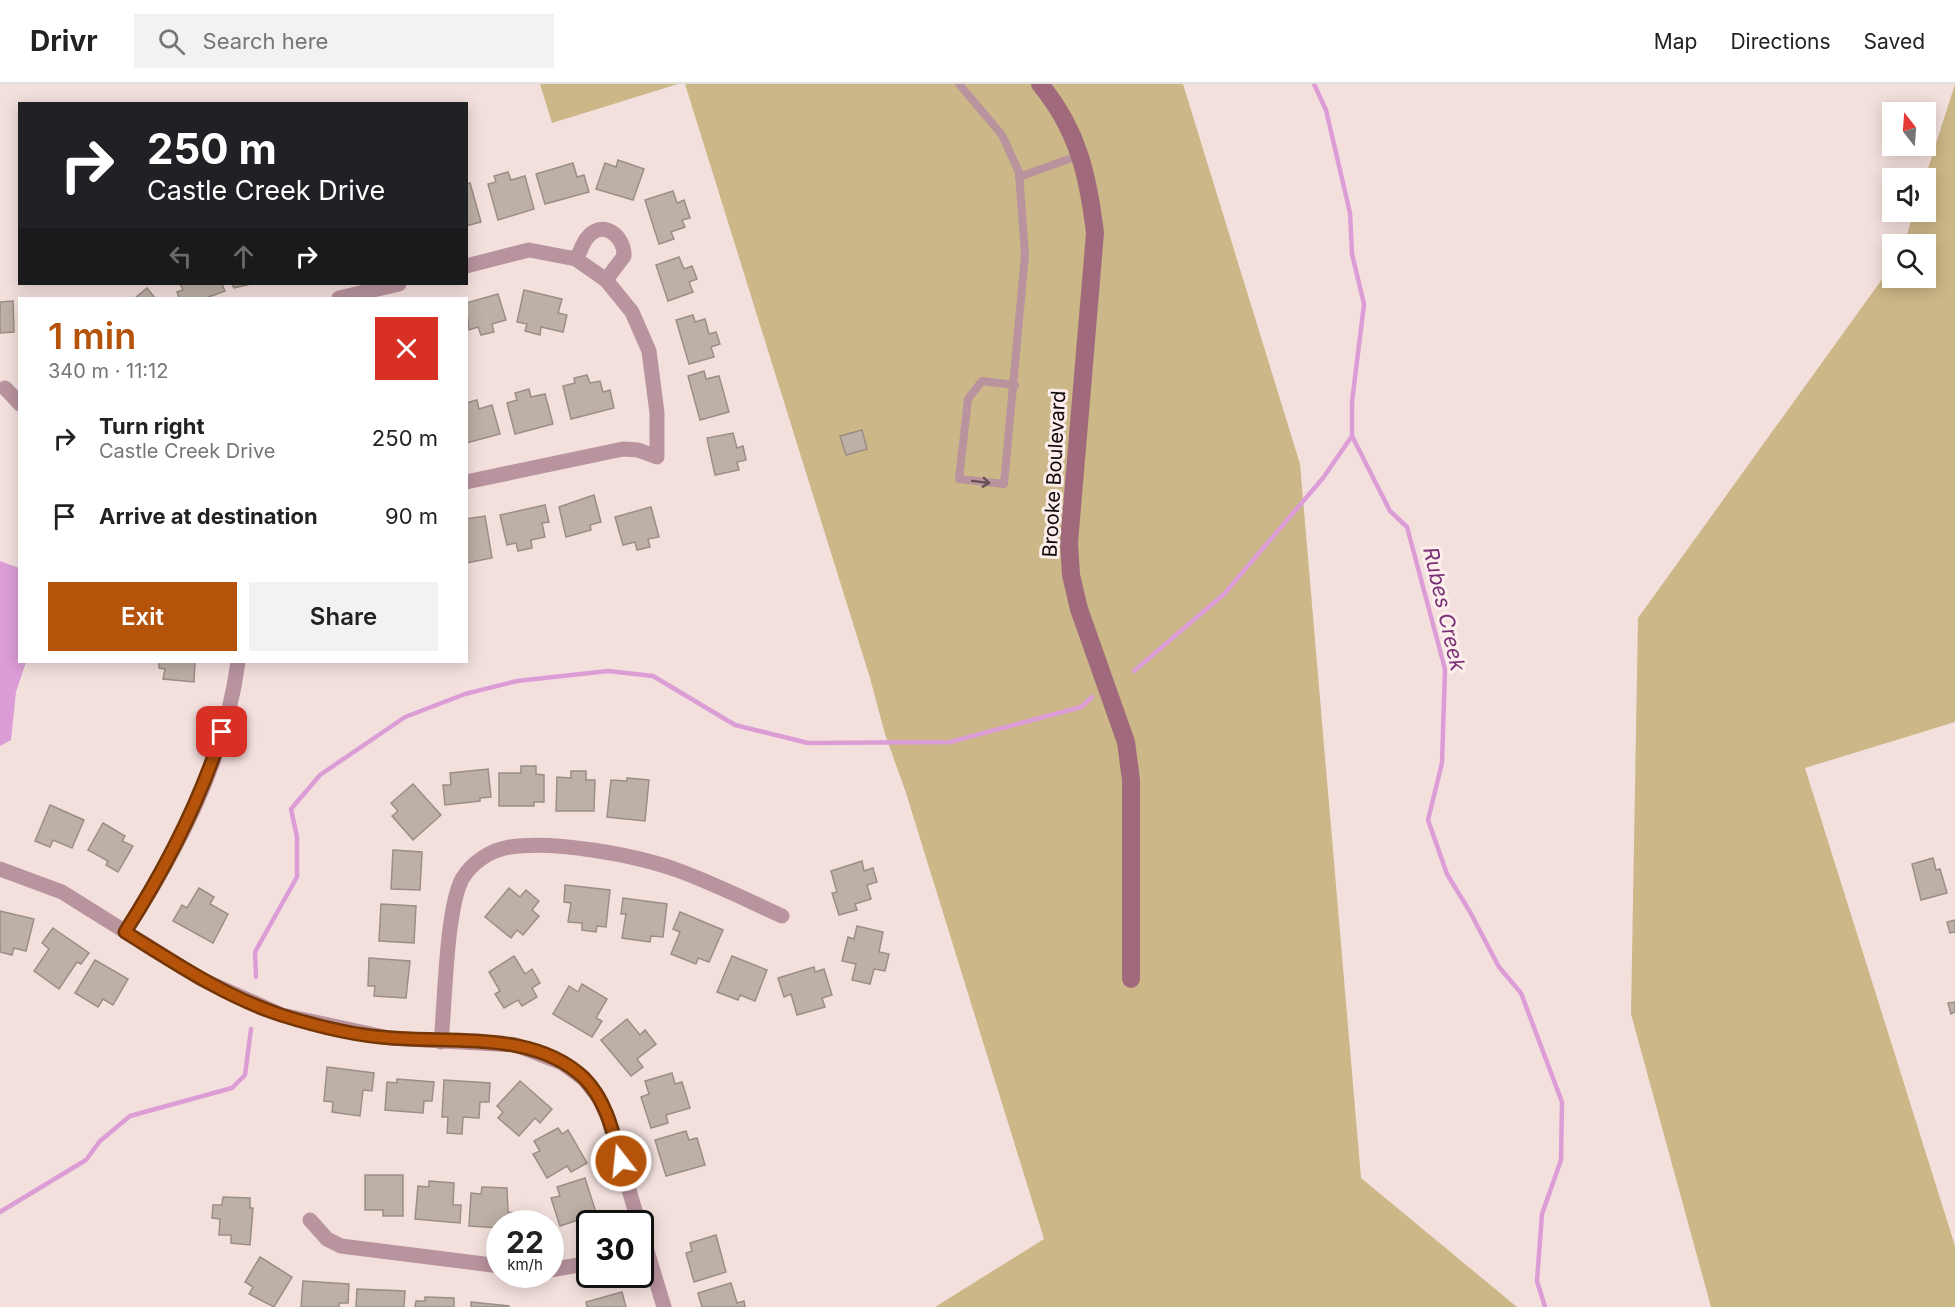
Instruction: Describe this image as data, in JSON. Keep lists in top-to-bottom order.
{
  "streets": {
    "street": ["Brooke Boulevard"]
  },
  "water": ["Rubes Creek"],
  "north": "top",
  "page": {
    "header": "Drivr",
    "search": "Search here",
    "nav": ["Map", "Directions", "Saved"],
    "turn": ["250 m", "Castle Creek Drive"],
    "heading": ["1 min", "340 m · 11:12"],
    "list": [
      {
        "name": "Turn right",
        "note": "Castle Creek Drive",
        "value": "250 m"
      },
      {
        "name": "Arrive at destination",
        "value": "90 m"
      }
    ],
    "buttons": ["Exit", "Share"],
    "speed": "22 km/h",
    "limit": "30"
  }
}
